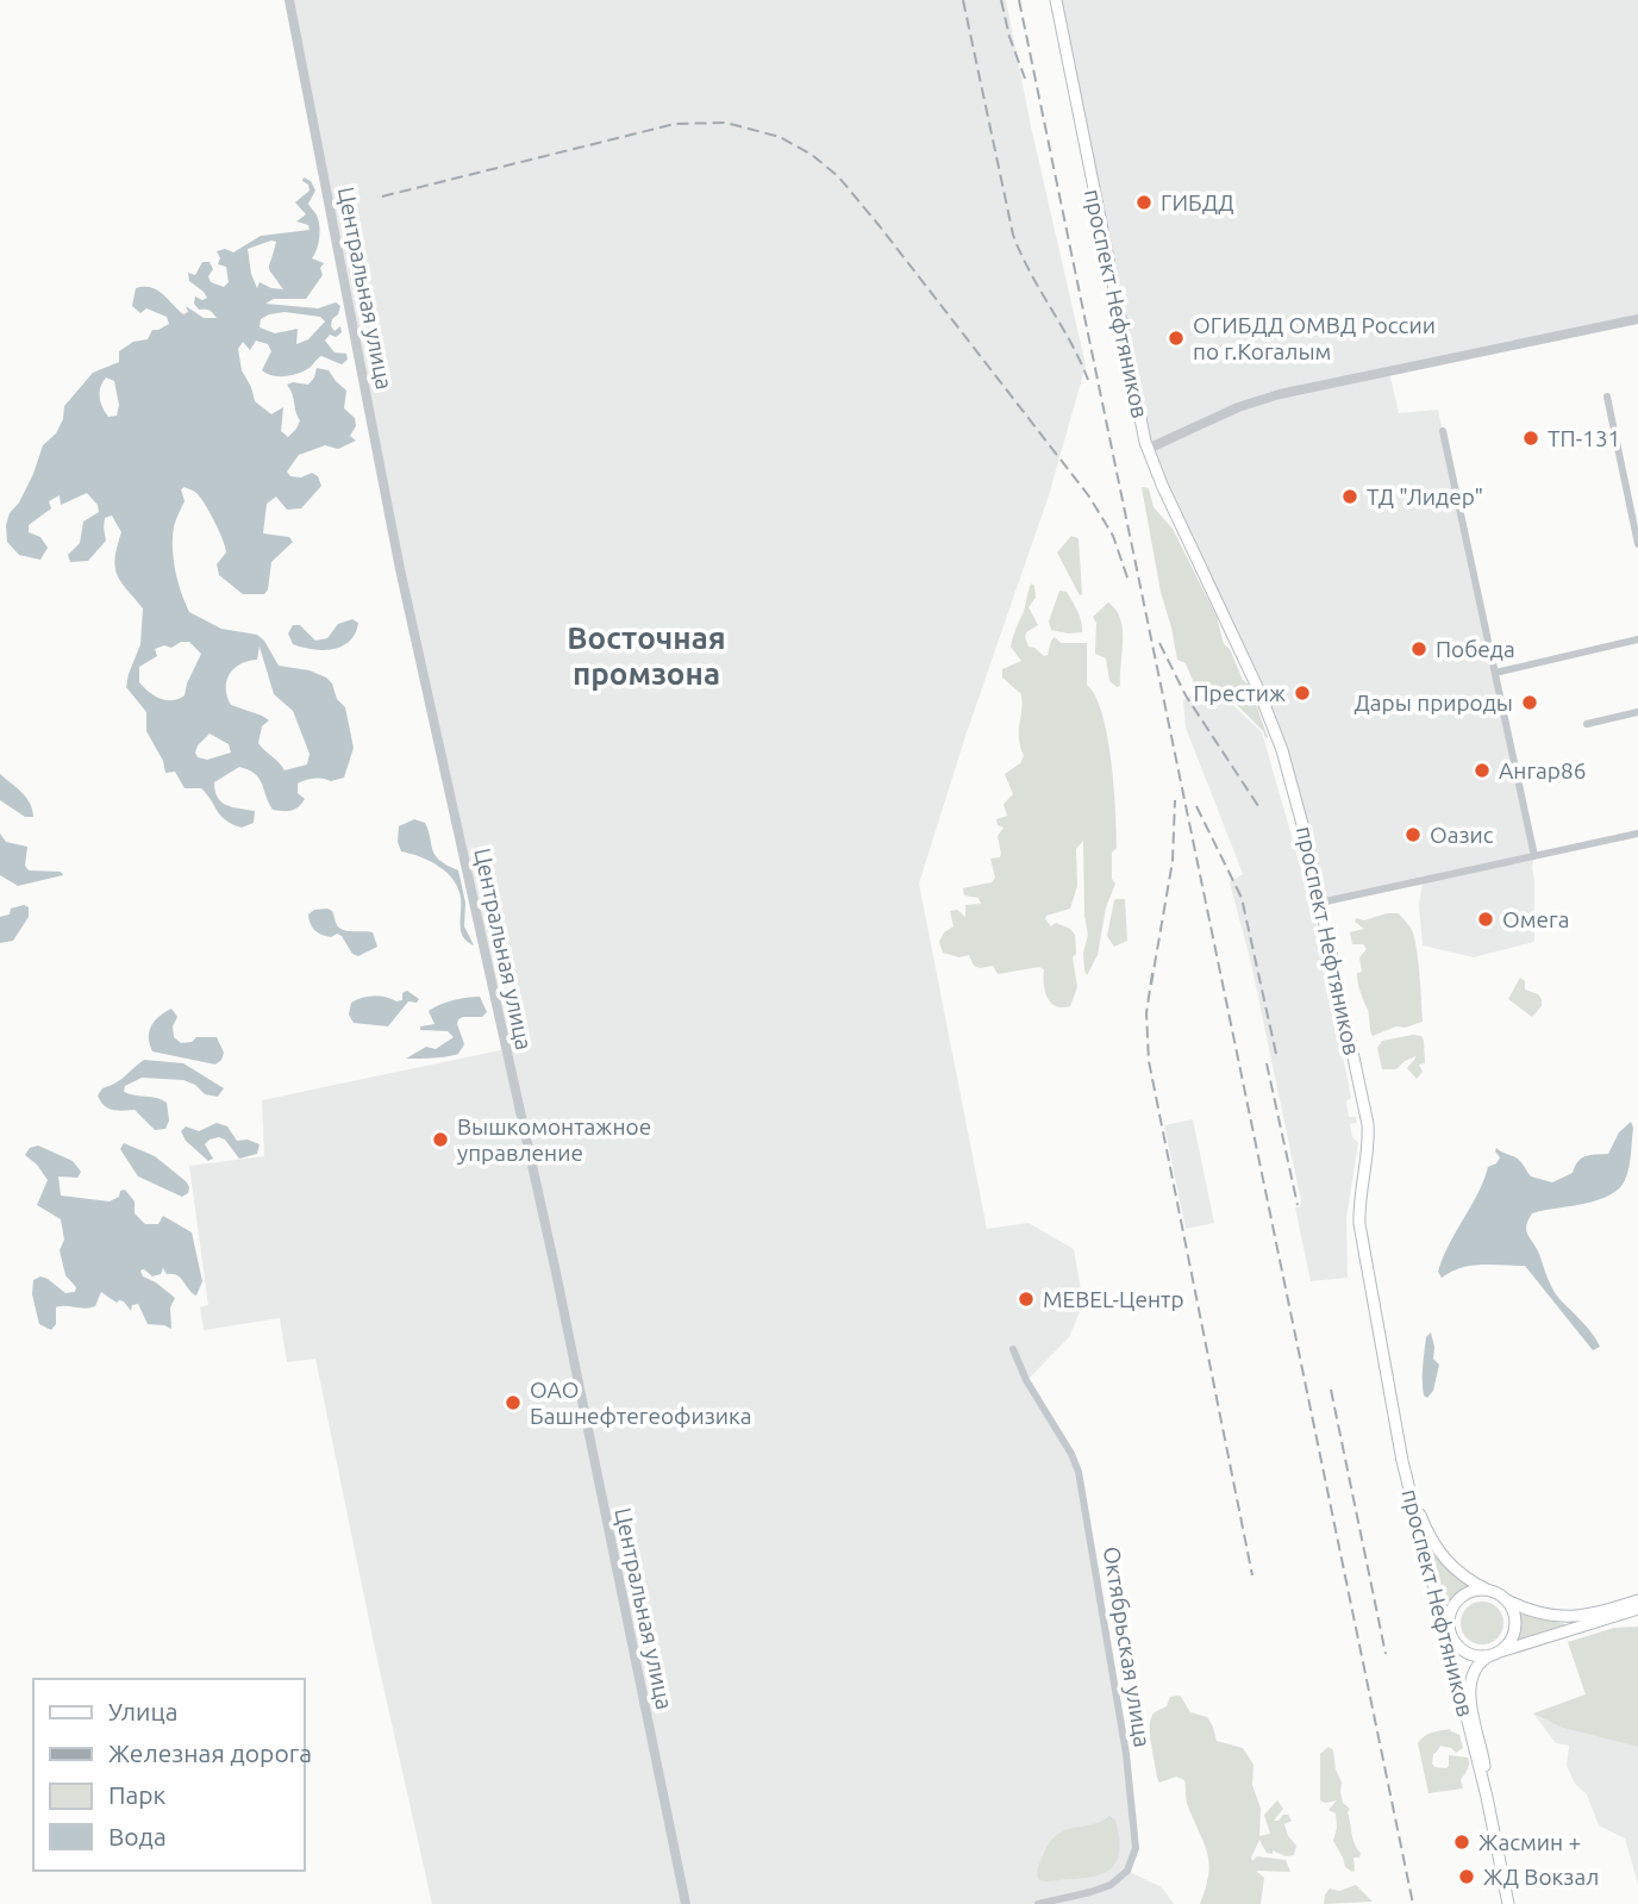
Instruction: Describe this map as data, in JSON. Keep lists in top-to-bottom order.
{
  "streets": {
    "main road": ["проспект Нефтяников"],
    "street": ["Центральная улица", "Октябрьская улица"]
  },
  "districts": ["Восточная промзона"],
  "places": [
    "ГИБДД",
    "ОГИБДД ОМВД России по г.Когалым",
    "ТП-131",
    "ТД \"Лидер\"",
    "Победа",
    "Престиж",
    "Дары природы",
    "Ангар86",
    "Оазис",
    "Омега",
    "Вышкомонтажное управление",
    "MEBEL-Центр",
    "ОАО Башнефтегеофизика",
    "Жасмин +",
    "ЖД Вокзал"
  ],
  "legend": [
    "Улица",
    "Железная дорога",
    "Парк",
    "Вода"
  ]
}
